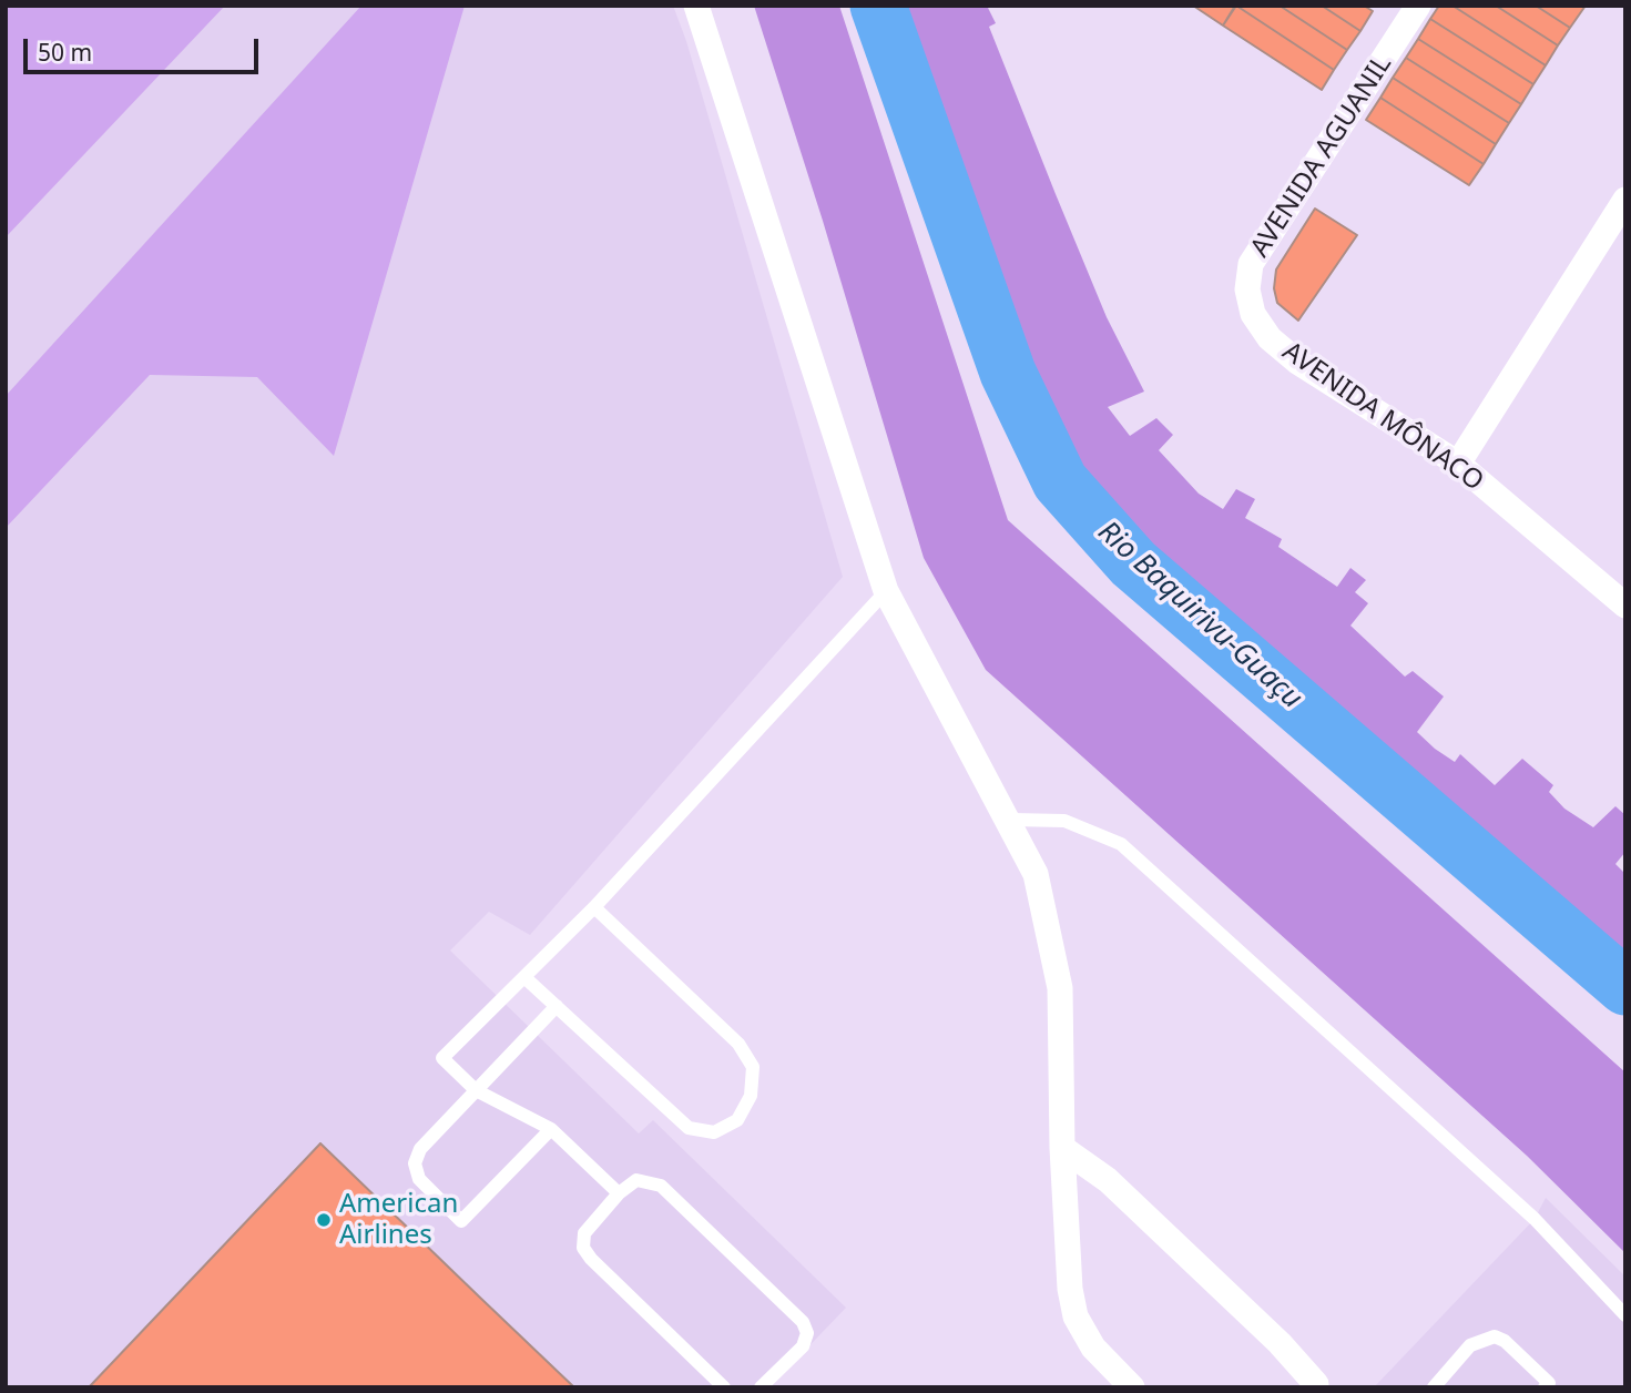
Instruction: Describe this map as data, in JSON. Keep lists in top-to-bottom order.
{
  "streets": {
    "street": ["AVENIDA AGUANIL", "AVENIDA MÔNACO"]
  },
  "crossings": [
    ["AVENIDA AGUANIL", "AVENIDA MÔNACO"]
  ],
  "water": ["Rio Baquirivu-Guaçu"],
  "places": ["American Airlines"],
  "scale_bar": "50 m"
}
